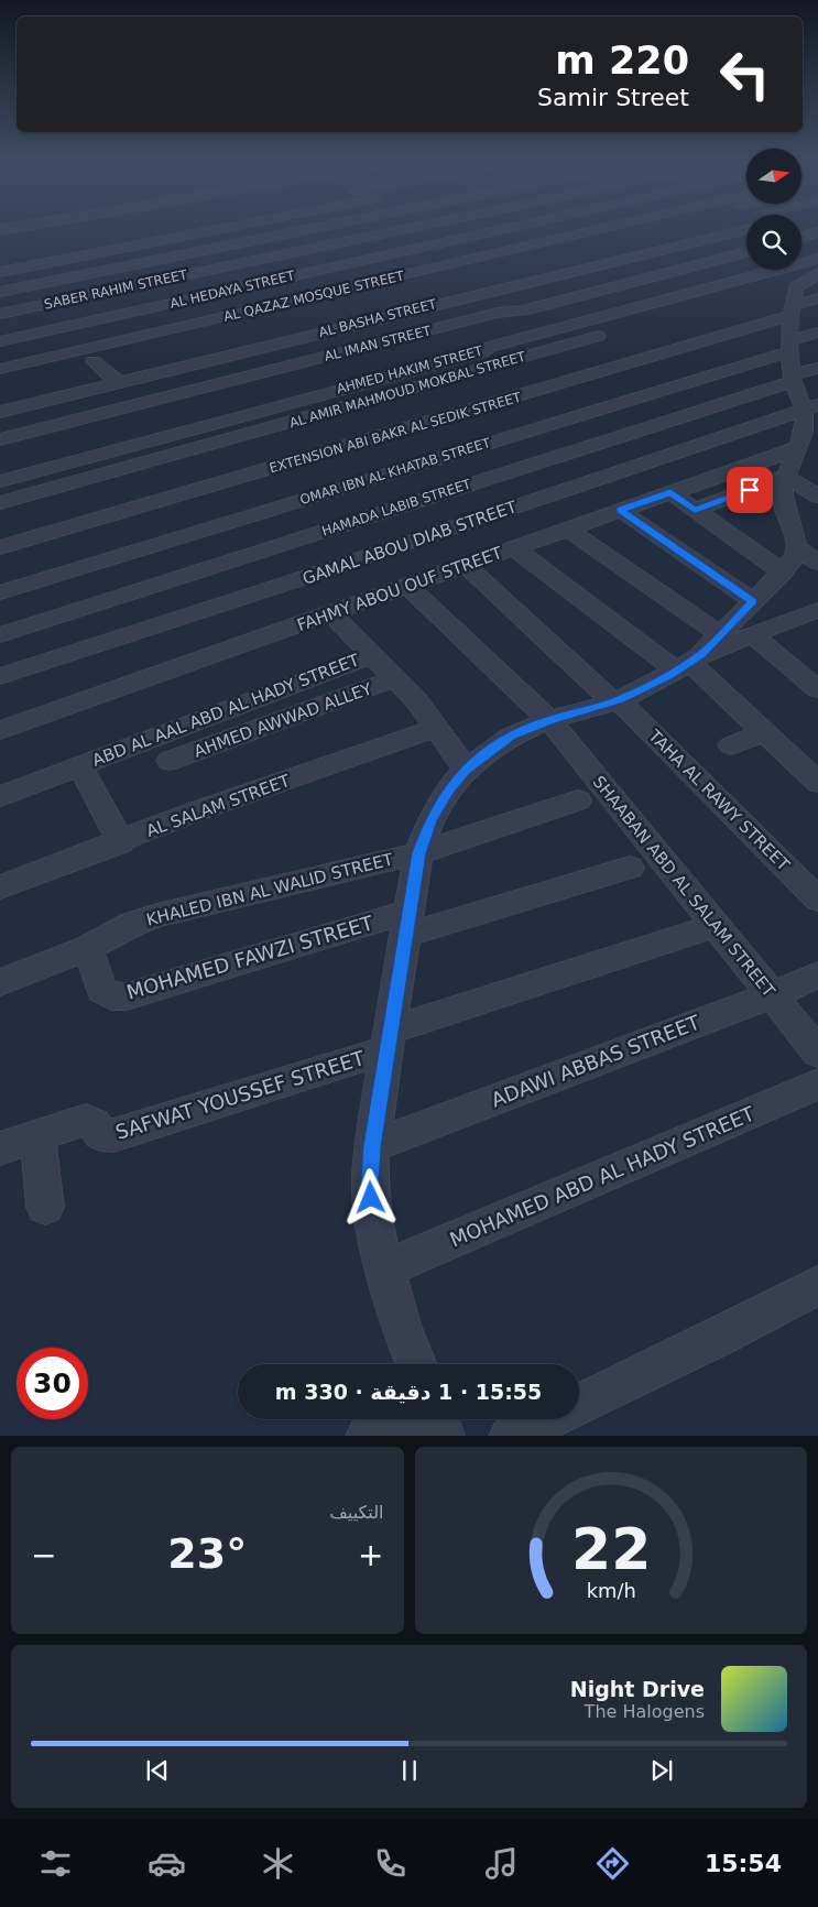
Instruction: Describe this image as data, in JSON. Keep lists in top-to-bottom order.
{
  "streets": {
    "street": [
      "SABER RAHIM STREET",
      "AL HEDAYA STREET",
      "AL QAZAZ MOSQUE STREET",
      "AL BASHA STREET",
      "AL IMAN STREET",
      "AHMED HAKIM STREET",
      "AL AMIR MAHMOUD MOKBAL STREET",
      "EXTENSION ABI BAKR AL SEDIK STREET",
      "OMAR IBN AL KHATAB STREET",
      "HAMADA LABIB STREET",
      "GAMAL ABOU DIAB STREET",
      "FAHMY ABOU OUF STREET",
      "ABD AL AAL ABD AL HADY STREET",
      "AHMED AWWAD ALLEY",
      "TAHA AL RAWY STREET",
      "AL SALAM STREET",
      "SHAABAN ABD AL SALAM STREET",
      "KHALED IBN AL WALID STREET",
      "MOHAMED FAWZI STREET",
      "ADAWI ABBAS STREET",
      "SAFWAT YOUSSEF STREET",
      "MOHAMED ABD AL HADY STREET"
    ]
  },
  "crossings": [
    ["AHMED HAKIM STREET", "AL AMIR MAHMOUD MOKBAL STREET"],
    ["AHMED HAKIM STREET", "EXTENSION ABI BAKR AL SEDIK STREET"],
    ["AHMED HAKIM STREET", "OMAR IBN AL KHATAB STREET"],
    ["AHMED HAKIM STREET", "HAMADA LABIB STREET"],
    ["AL AMIR MAHMOUD MOKBAL STREET", "EXTENSION ABI BAKR AL SEDIK STREET"],
    ["AL AMIR MAHMOUD MOKBAL STREET", "OMAR IBN AL KHATAB STREET"],
    ["AL AMIR MAHMOUD MOKBAL STREET", "HAMADA LABIB STREET"],
    ["EXTENSION ABI BAKR AL SEDIK STREET", "OMAR IBN AL KHATAB STREET"],
    ["EXTENSION ABI BAKR AL SEDIK STREET", "HAMADA LABIB STREET"],
    ["OMAR IBN AL KHATAB STREET", "HAMADA LABIB STREET"],
    ["FAHMY ABOU OUF STREET", "TAHA AL RAWY STREET"],
    ["FAHMY ABOU OUF STREET", "SHAABAN ABD AL SALAM STREET"],
    ["SHAABAN ABD AL SALAM STREET", "ADAWI ABBAS STREET"],
    ["KHALED IBN AL WALID STREET", "MOHAMED FAWZI STREET"]
  ],
  "north": "right",
  "page": {
    "turn": ["220 m", "Samir Street"],
    "limit": "30",
    "trip": "15:55 · 1 دقيقة · 330 m",
    "tile": "التكييف",
    "heat": ["−", "23°", "+"],
    "song": ["Night Drive", "The Halogens"],
    "tabs": "15:54",
    "gauge": ["22", "km/h"]
  }
}
